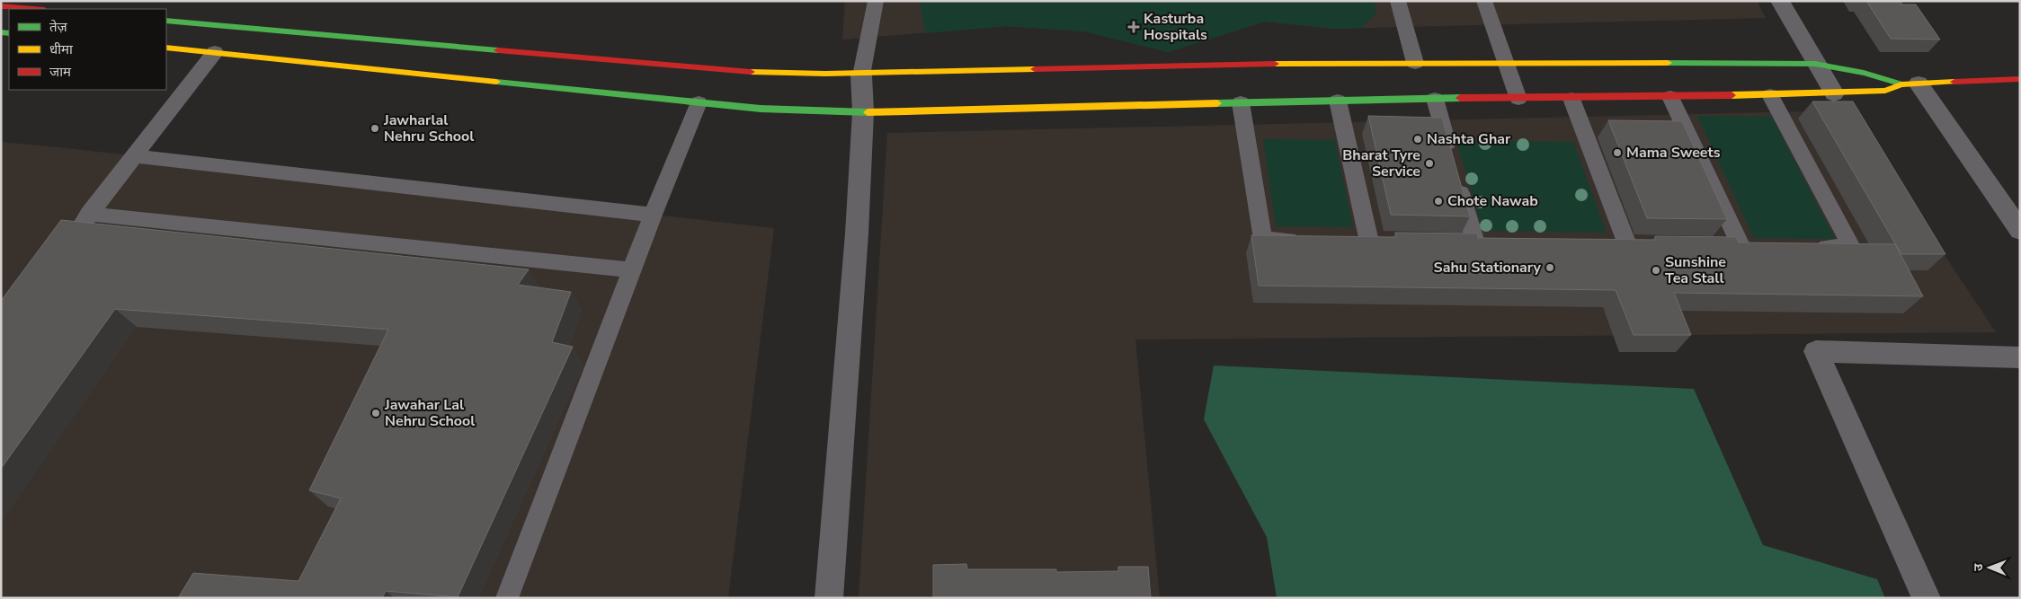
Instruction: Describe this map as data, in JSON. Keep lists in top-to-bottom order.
{
  "places": {
    "health": ["Kasturba Hospitals"],
    "other": [
      "Jawharlal Nehru School",
      "Nashta Ghar",
      "Mama Sweets",
      "Bharat Tyre Service",
      "Chote Nawab",
      "Sahu Stationary",
      "Sunshine Tea Stall",
      "Jawahar Lal Nehru School"
    ]
  },
  "legend": ["तेज़", "धीमा", "जाम"],
  "north": "left"
}
